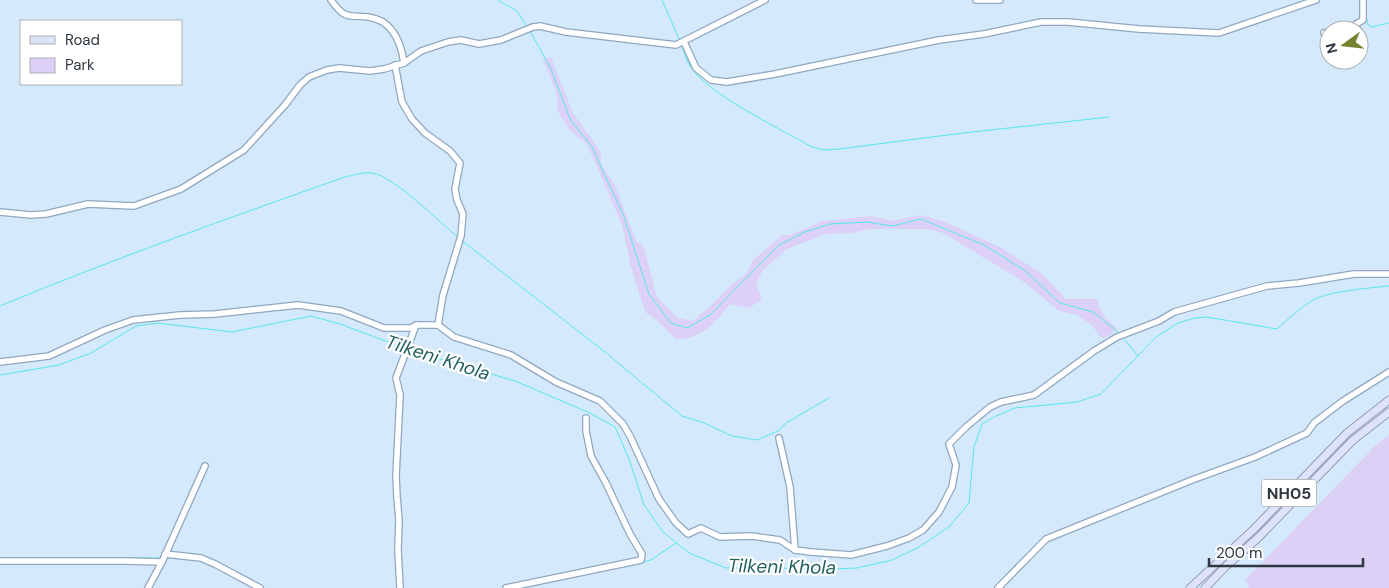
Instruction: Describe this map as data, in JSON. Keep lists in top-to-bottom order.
{
  "streets": {
    "main road": ["NH05"]
  },
  "water": ["Tilkeni Khola"],
  "legend": ["Road", "Park"],
  "scale_bar": "200 m",
  "north": "left"
}
